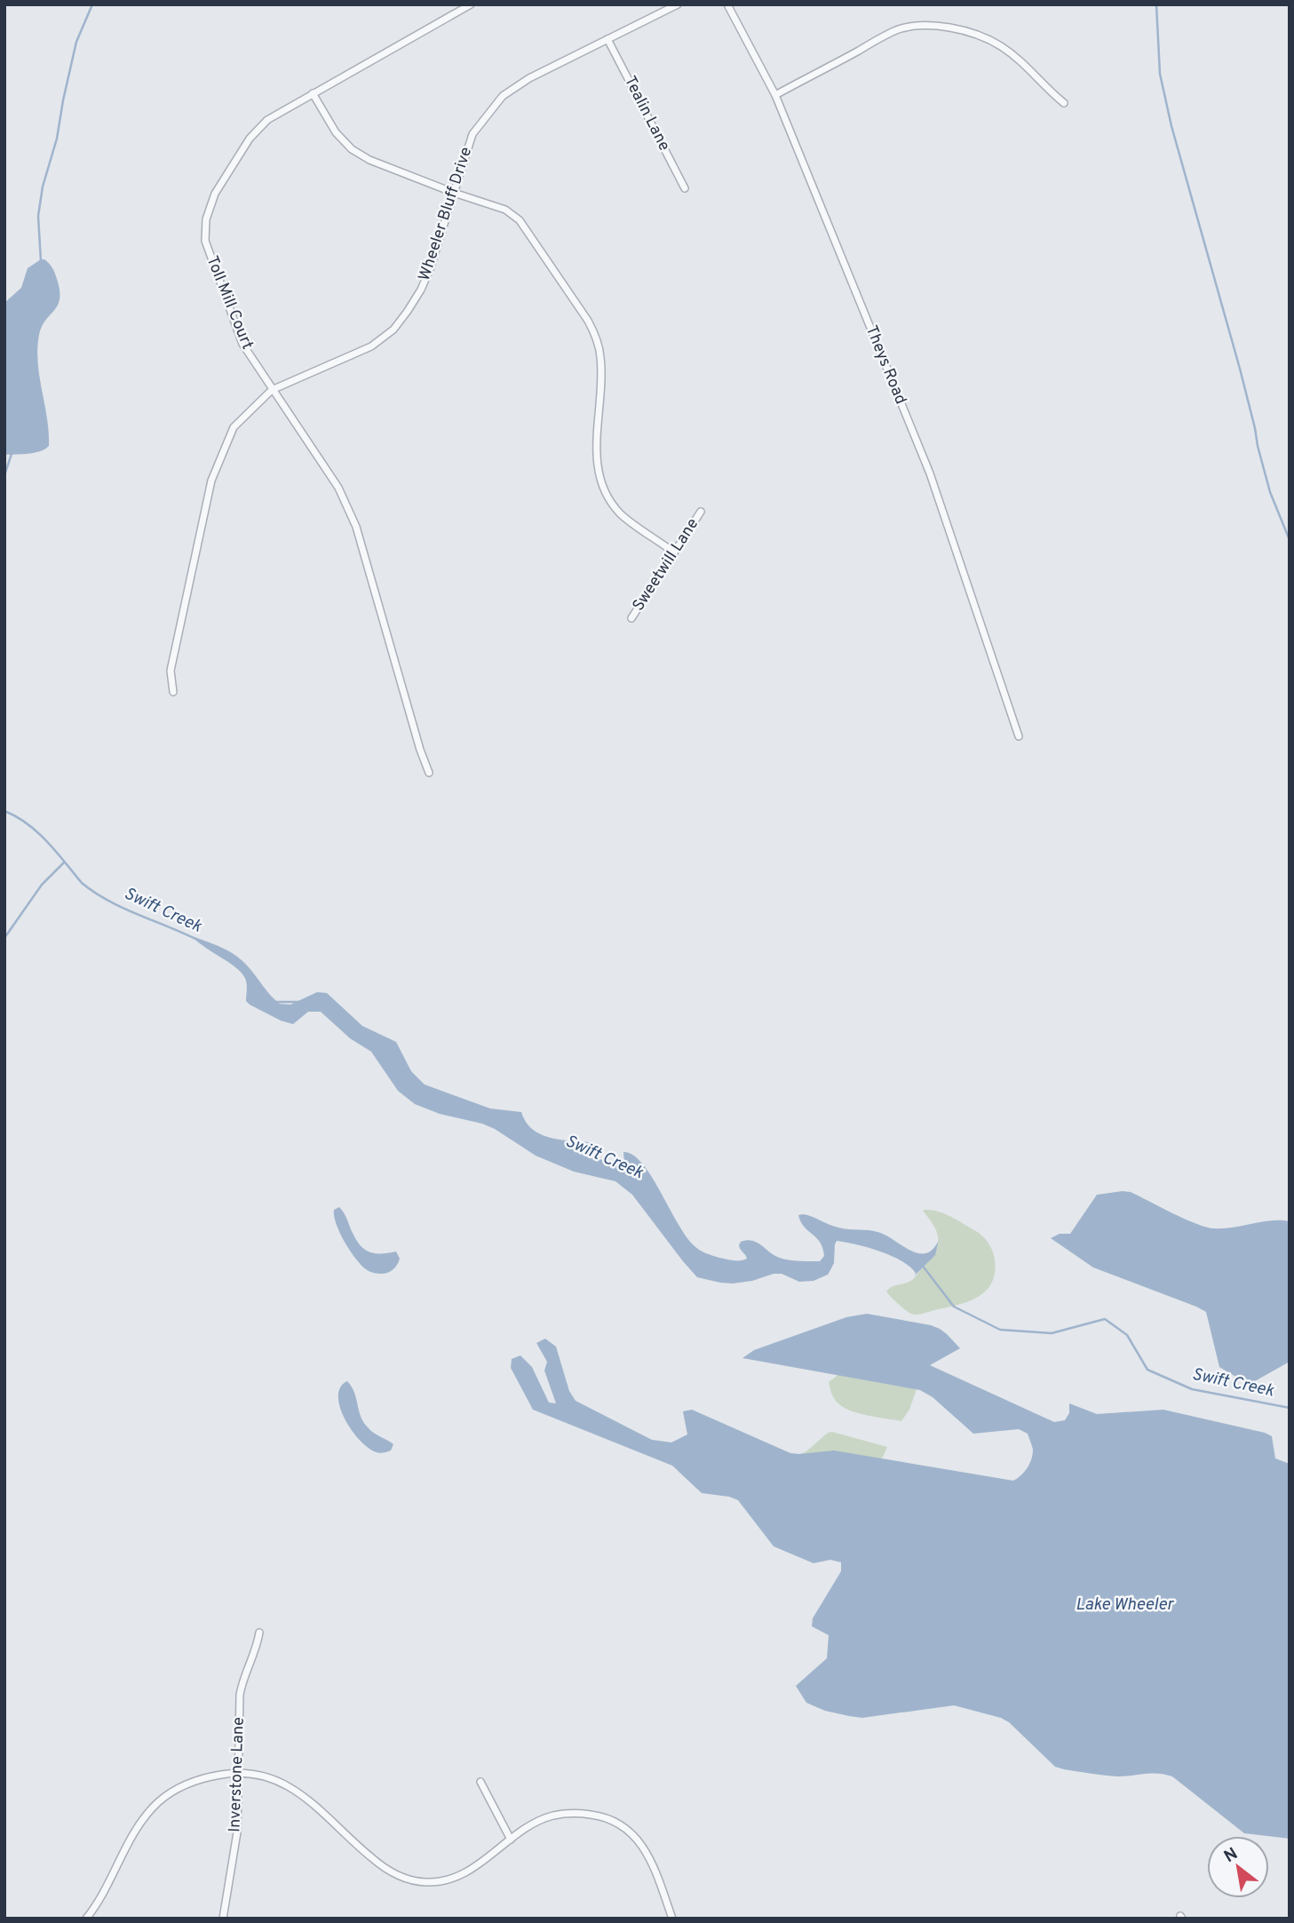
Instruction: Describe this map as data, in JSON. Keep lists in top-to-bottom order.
{
  "streets": {
    "street": [
      "Tealin Lane",
      "Wheeler Bluff Drive",
      "Toll Mill Court",
      "Theys Road",
      "Sweetwill Lane",
      "Inverstone Lane"
    ]
  },
  "crossings": [
    ["Tealin Lane", "Wheeler Bluff Drive"],
    ["Wheeler Bluff Drive", "Toll Mill Court"]
  ],
  "water": ["Swift Creek", "Lake Wheeler"],
  "north": "top left"
}
